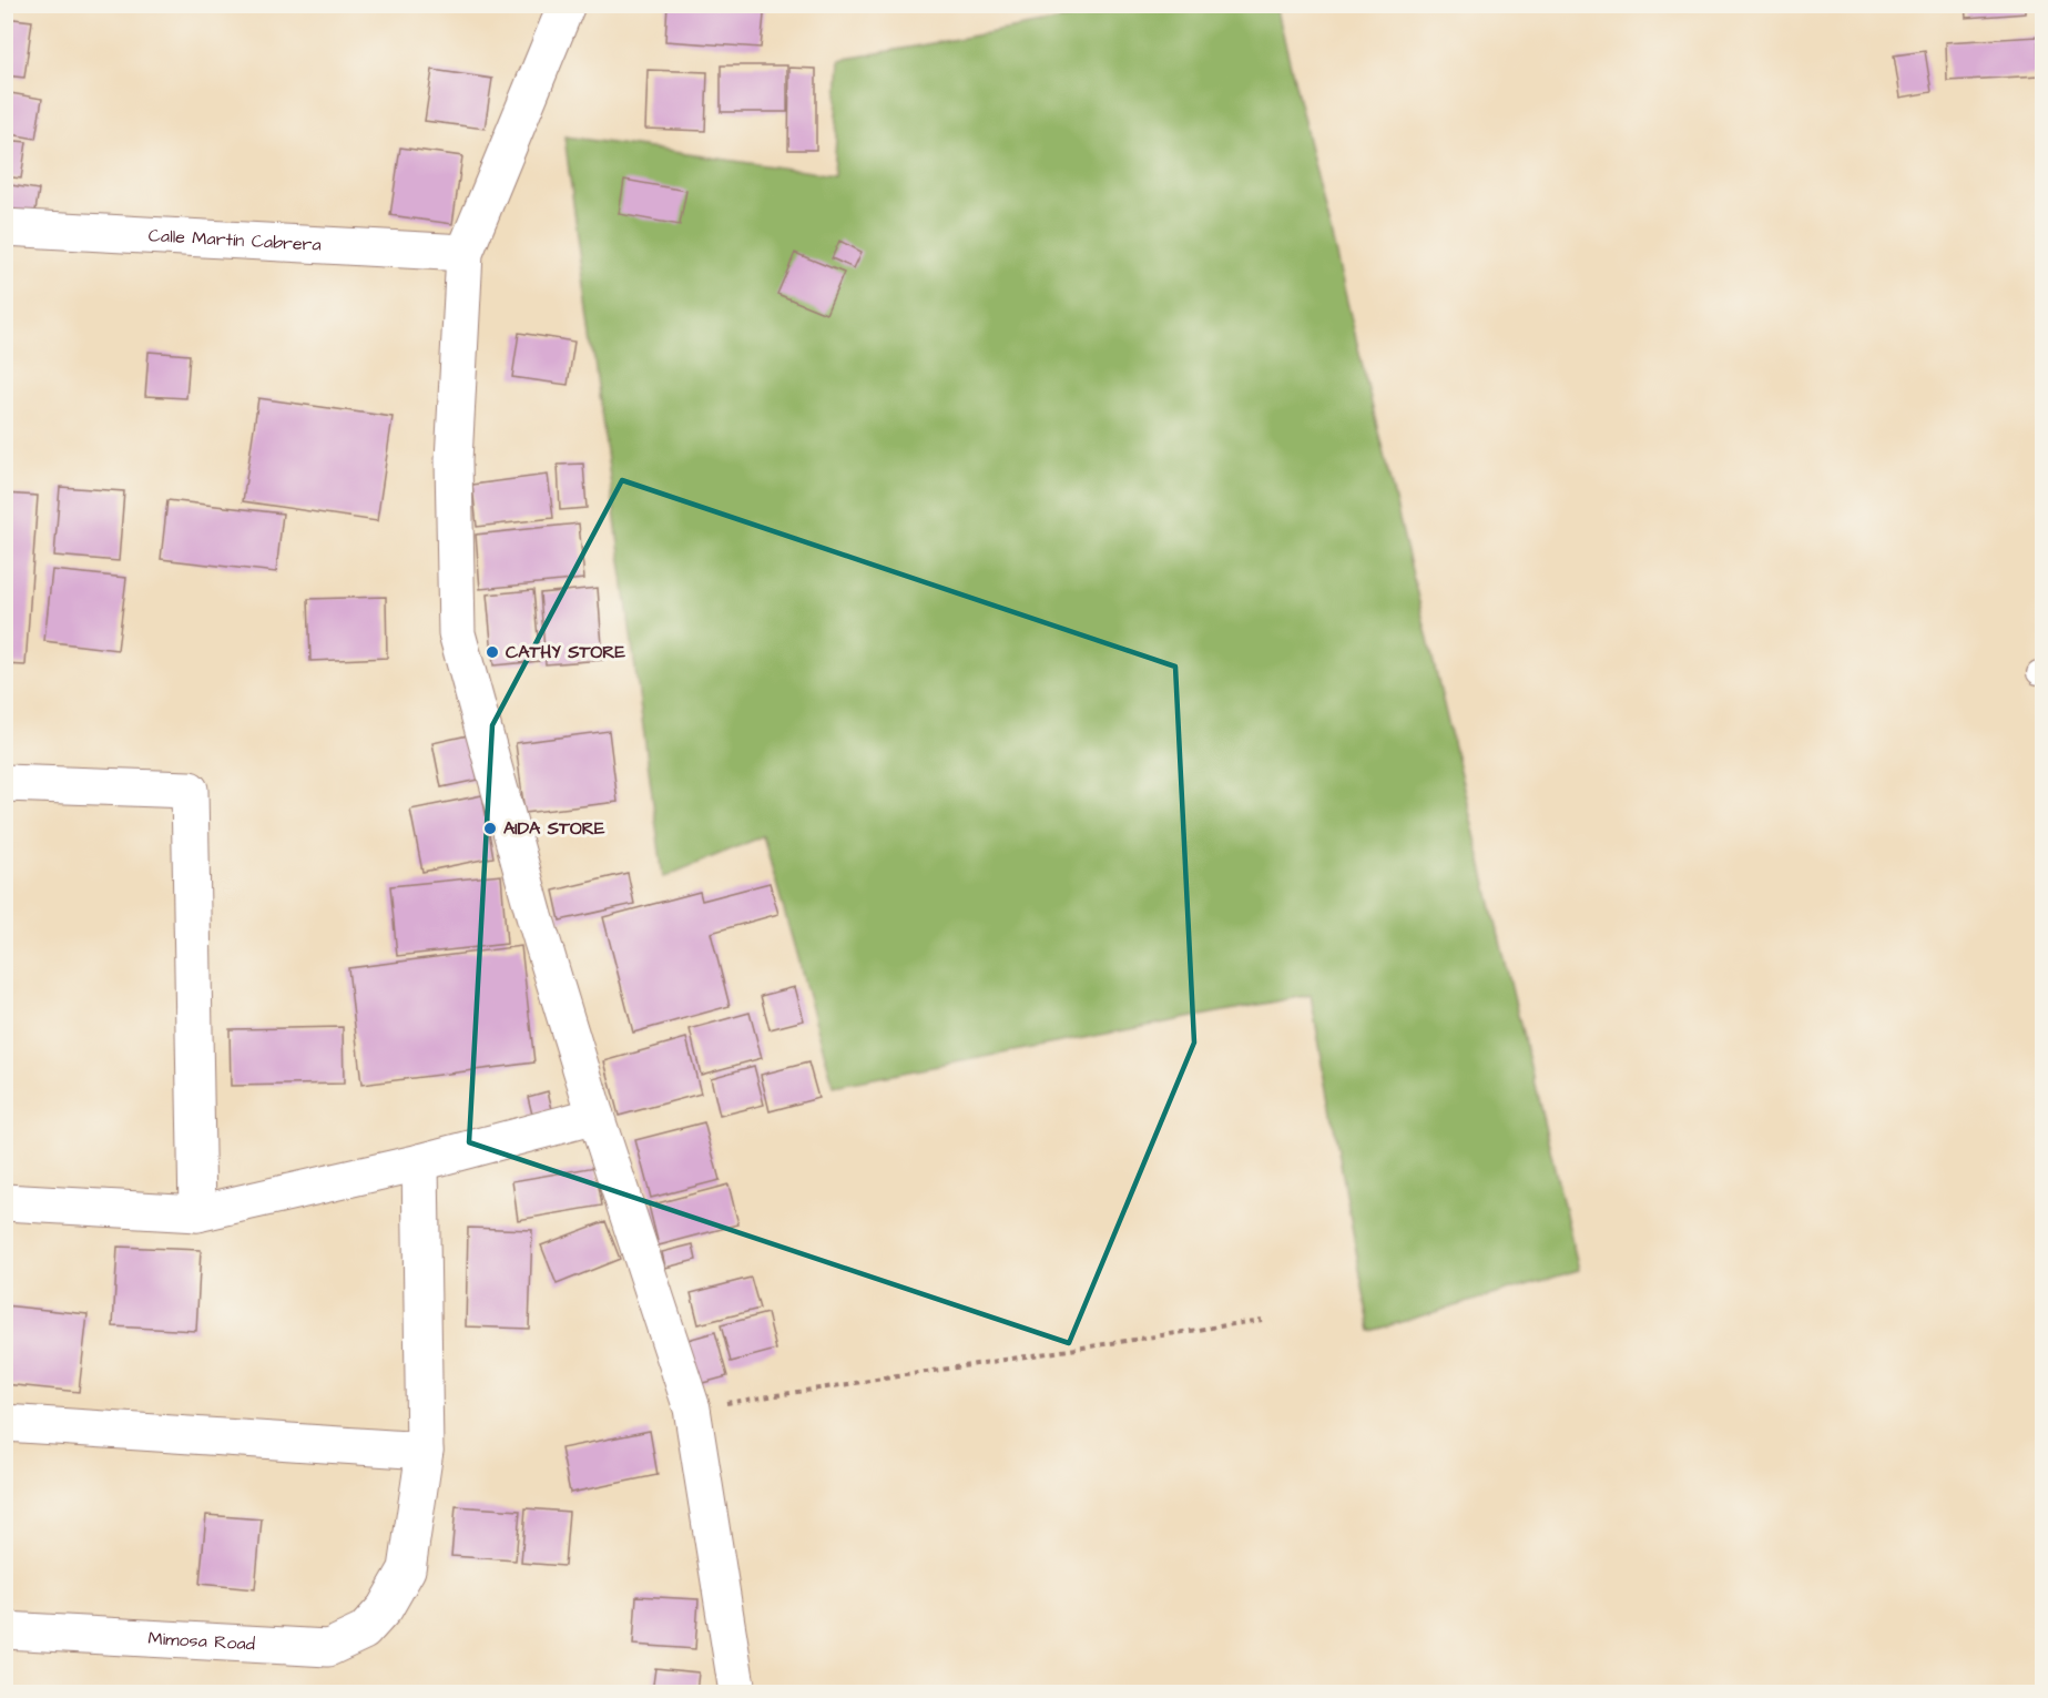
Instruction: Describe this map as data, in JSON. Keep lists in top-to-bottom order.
{
  "streets": {
    "street": ["Calle Martín Cabrera", "Mimosa Road"]
  },
  "places": ["CATHY STORE", "AIDA STORE"]
}
